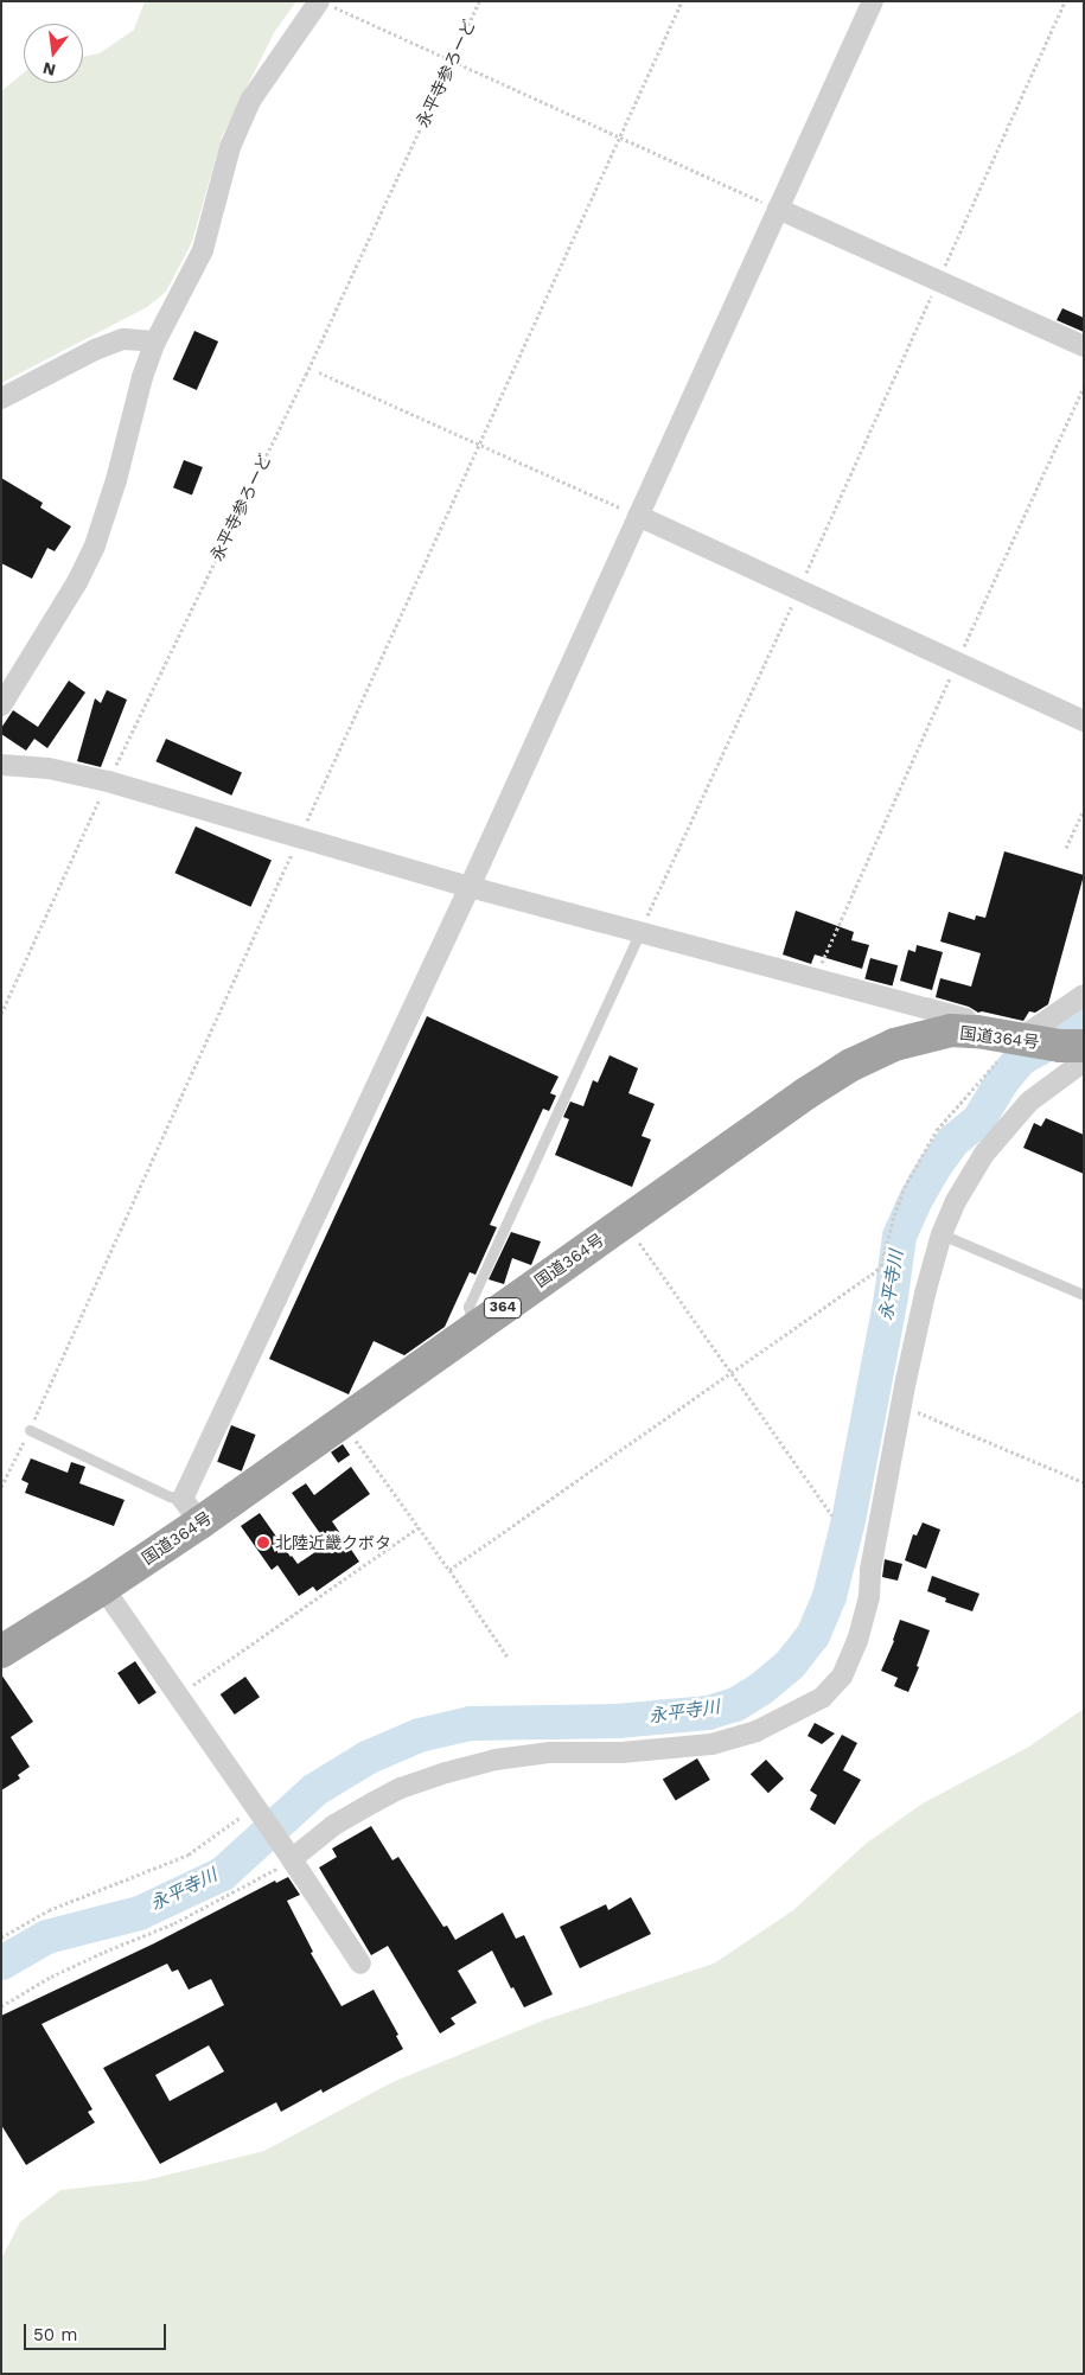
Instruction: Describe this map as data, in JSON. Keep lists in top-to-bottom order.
{
  "streets": {
    "highway": ["国道364号", "364"],
    "path": ["永平寺参ろーど"]
  },
  "water": ["永平寺川"],
  "places": ["北陸近畿クボタ"],
  "scale_bar": "50 m",
  "north": "bottom"
}
